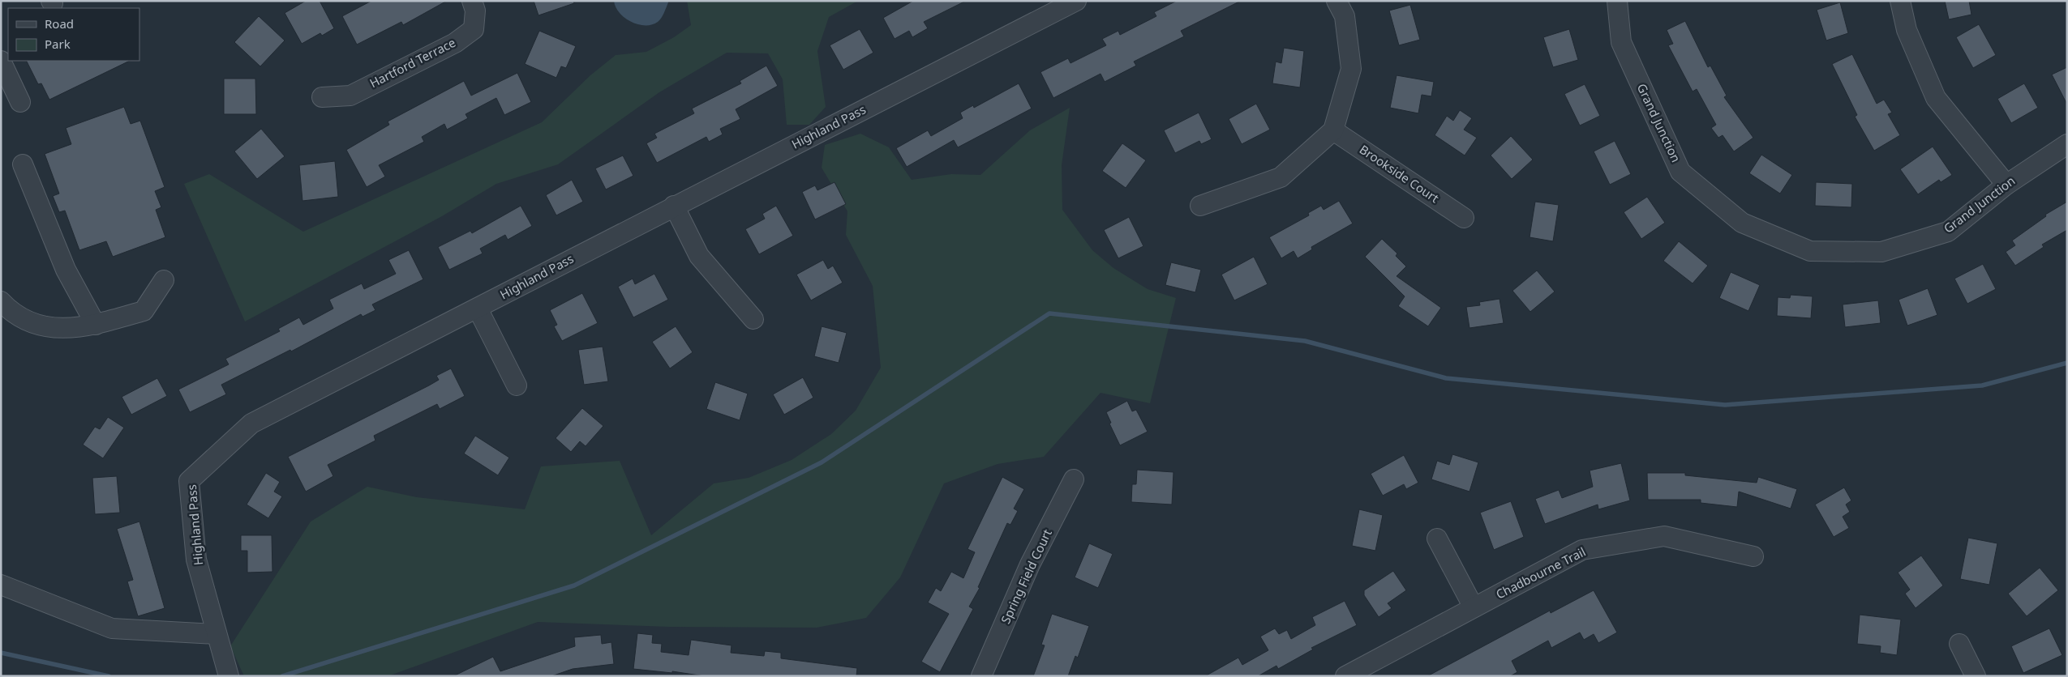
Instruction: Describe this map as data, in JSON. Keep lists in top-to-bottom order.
{
  "streets": {
    "street": [
      "Hartford Terrace",
      "Grand Junction",
      "Highland Pass",
      "Brookside Court",
      "Chadbourne Trail",
      "Spring Field Court"
    ]
  },
  "legend": ["Road", "Park"]
}
